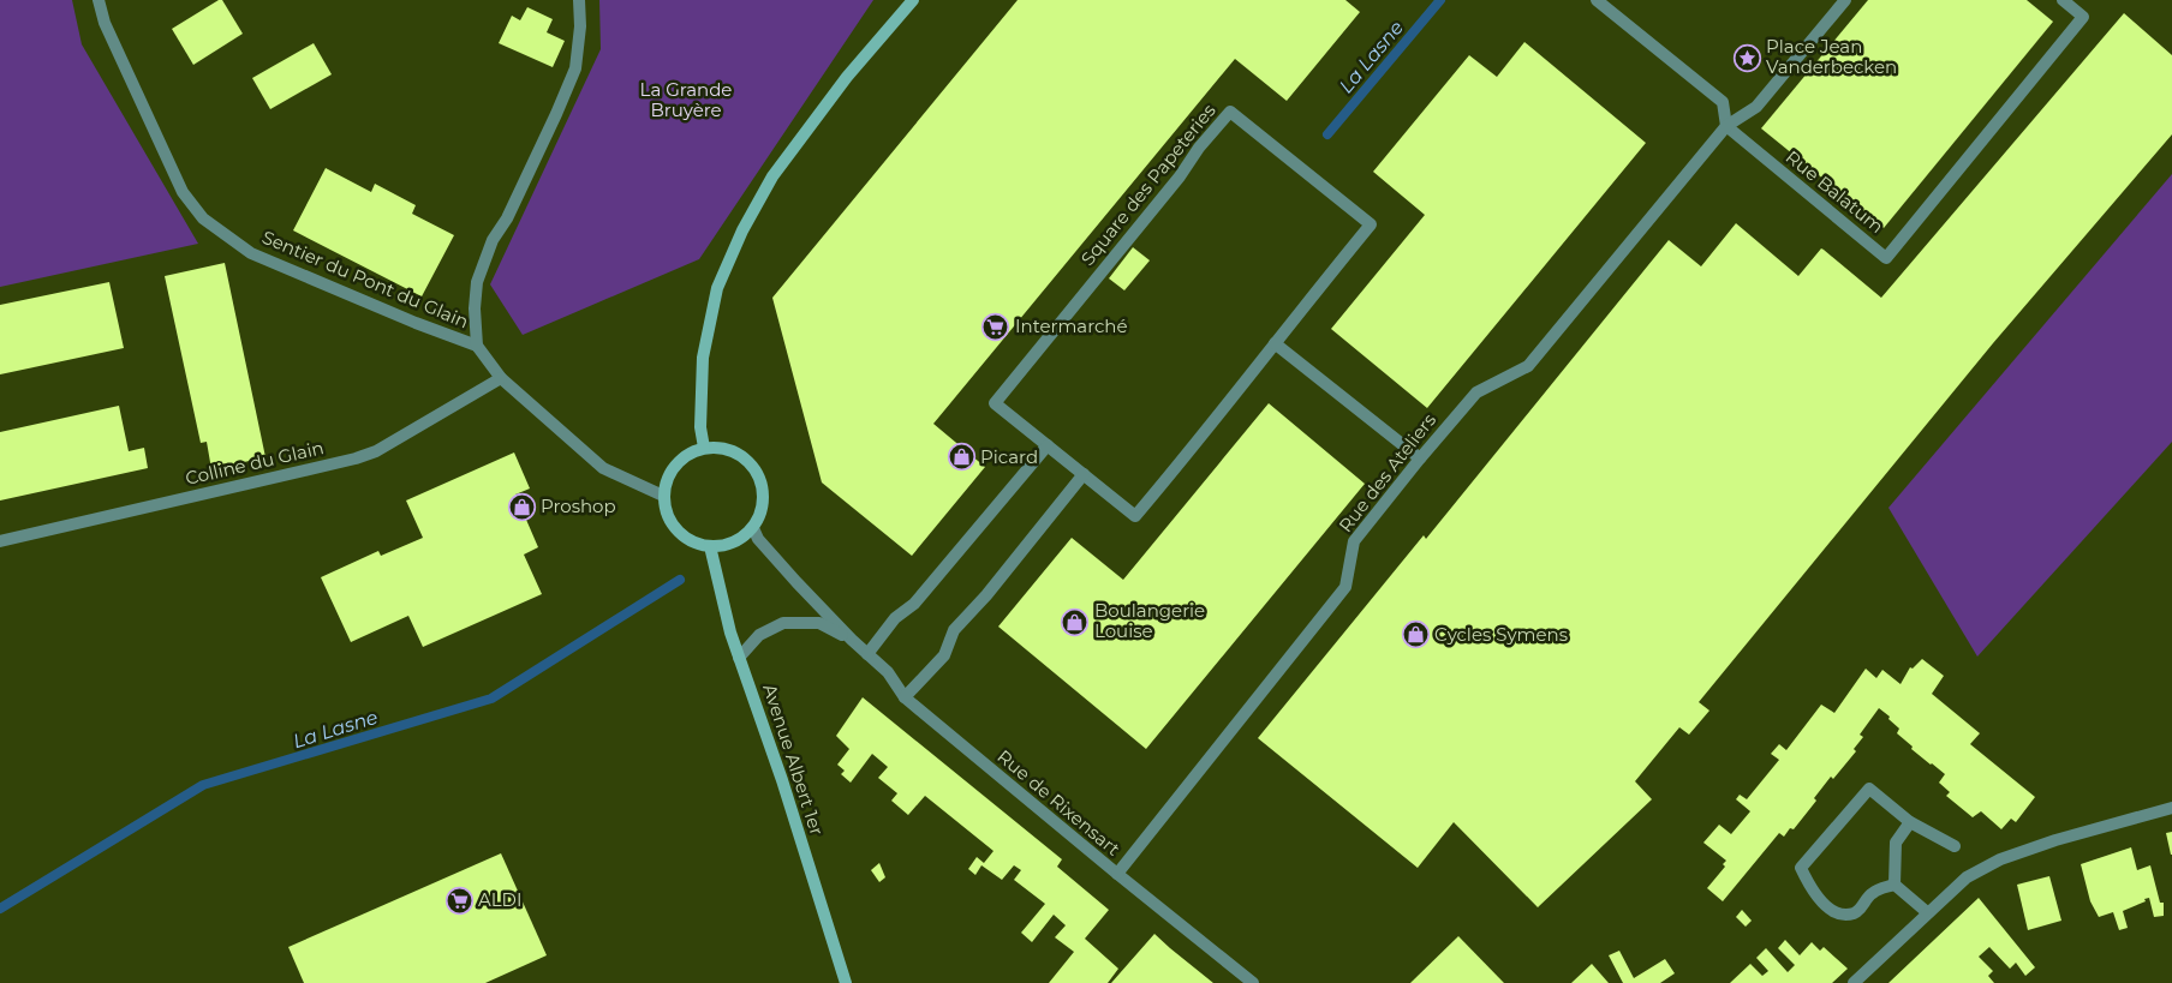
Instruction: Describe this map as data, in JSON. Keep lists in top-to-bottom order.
{
  "streets": {
    "main road": ["Avenue Albert 1er"],
    "street": [
      "Square des Papeteries",
      "Rue Balatum",
      "Sentier du Pont du Glain",
      "Colline du Glain",
      "Rue des Ateliers",
      "Rue de Rixensart"
    ]
  },
  "crossings": [
    ["Rue Balatum", "Rue des Ateliers"],
    ["Rue des Ateliers", "Rue de Rixensart"],
    ["Avenue Albert 1er", "Rue de Rixensart"]
  ],
  "water": ["La Lasne"],
  "parks": ["La Grande Bruyère"],
  "places": {
    "place": ["Place Jean Vanderbecken"],
    "supermarket": ["Intermarché", "ALDI"],
    "shop": [
      "Picard",
      "Proshop",
      "Boulangerie Louise",
      "Cycles Symens"
    ]
  }
}
